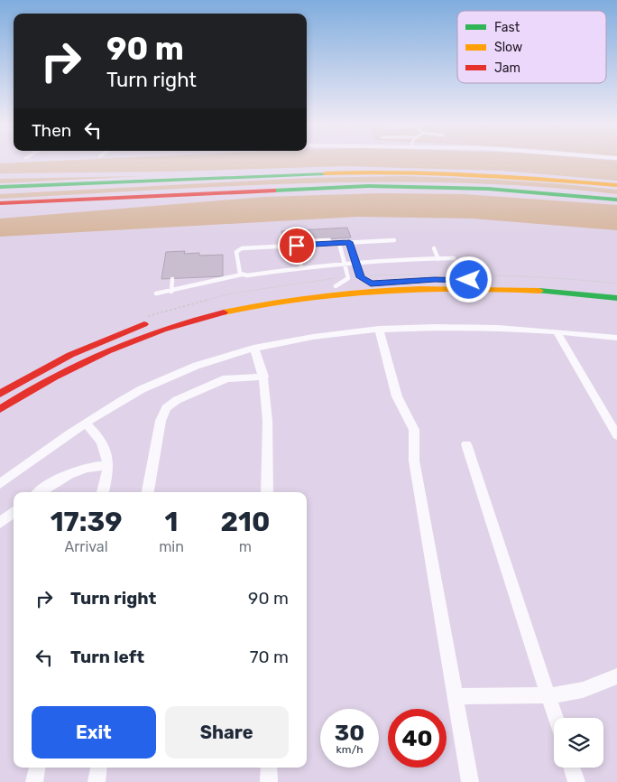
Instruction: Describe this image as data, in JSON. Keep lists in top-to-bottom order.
{
  "legend": ["Fast", "Slow", "Jam"],
  "page": {
    "turn": ["90 m", "Turn right"],
    "then": "Then",
    "eta": [
      "17:39",
      "Arrival",
      "1",
      "min",
      "210",
      "m"
    ],
    "list": [
      {
        "name": "Turn right",
        "value": "90 m"
      },
      {
        "name": "Turn left",
        "value": "70 m"
      }
    ],
    "buttons": ["Exit", "Share"],
    "speed": "30 km/h",
    "limit": "40"
  }
}
